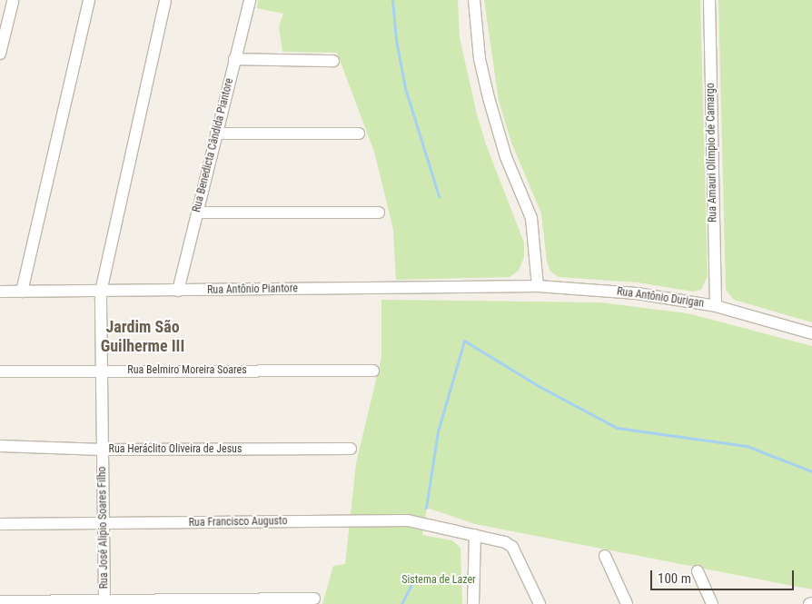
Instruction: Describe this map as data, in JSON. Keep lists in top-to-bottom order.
{
  "streets": {
    "street": [
      "Rua Benedicta Cândida Piantore",
      "Rua Amauri Olímpio de Camargo",
      "Rua Antônio Piantore",
      "Rua Antônio Durigan",
      "Rua Belmiro Moreira Soares",
      "Rua Heráclito Oliveira de Jesus",
      "Rua Francisco Augusto",
      "Rua José Alipio Soares Filho"
    ]
  },
  "crossings": [
    ["Rua Benedicta Cândida Piantore", "Rua Antônio Piantore"],
    ["Rua Amauri Olímpio de Camargo", "Rua Antônio Durigan"],
    ["Rua Antônio Piantore", "Rua Antônio Durigan"],
    ["Rua Antônio Piantore", "Rua José Alipio Soares Filho"],
    ["Rua Belmiro Moreira Soares", "Rua José Alipio Soares Filho"],
    ["Rua Heráclito Oliveira de Jesus", "Rua José Alipio Soares Filho"],
    ["Rua Francisco Augusto", "Rua José Alipio Soares Filho"]
  ],
  "districts": ["Jardim São Guilherme III"],
  "parks": ["Sistema de Lazer"],
  "scale_bar": "100 m"
}
